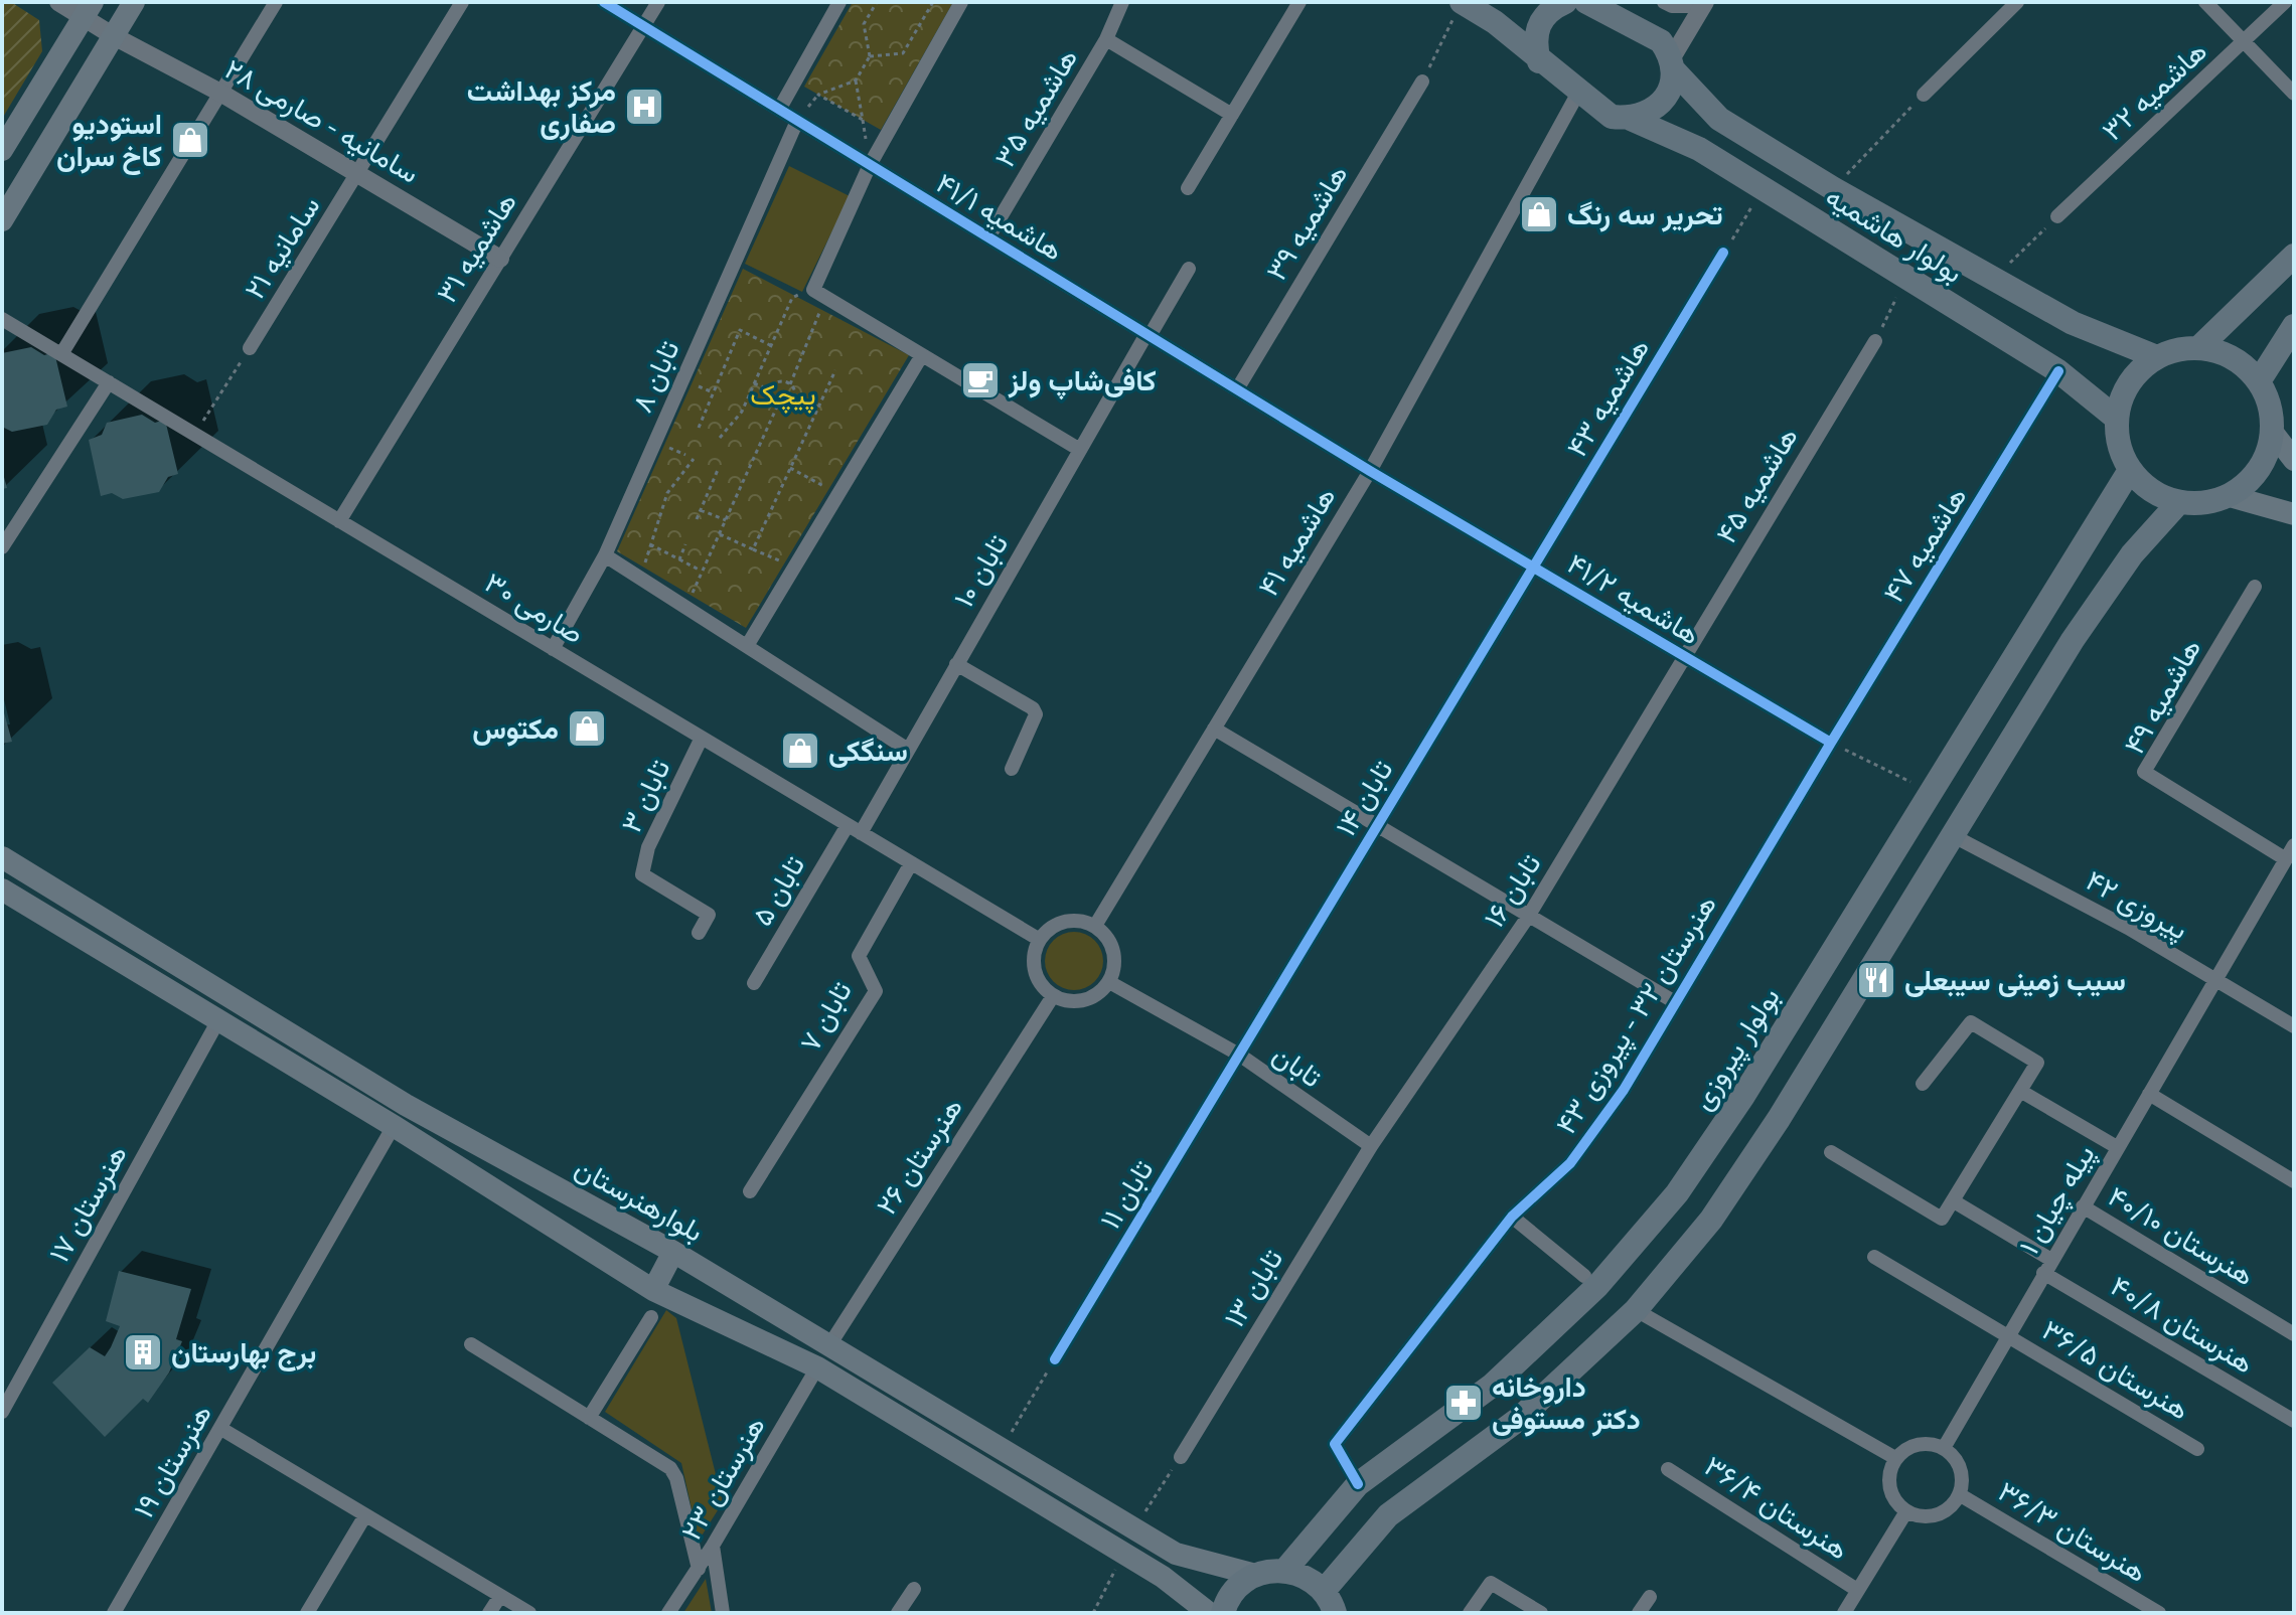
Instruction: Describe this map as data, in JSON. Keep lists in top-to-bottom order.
{
  "streets": {
    "main road": ["بولوار هاشمیه", "بولوار پیروزی", "بلوارهنرستان"],
    "street": [
      "هاشمیه ۳۲",
      "هاشمیه ۳۵",
      "سامانیه - صارمی ۲۸",
      "هاشمیه ۴۱/۱",
      "هاشمیه ۳۹",
      "سامانیه ۲۱",
      "هاشمیه ۳۱",
      "تابان ۸",
      "هاشمیه ۴۳",
      "هاشمیه ۴۵",
      "هاشمیه ۴۱",
      "هاشمیه ۴۷",
      "تابان ۱۰",
      "هاشمیه ۴۱/۲",
      "صارمی ۳۰",
      "هاشمیه ۴۹",
      "تابان ۳",
      "تابان ۱۴",
      "تابان ۵",
      "تابان ۱۶",
      "پیروزی ۴۲",
      "هنرستان ۳۲ - پیروزی ۴۳",
      "تابان ۷",
      "تابان",
      "هنرستان ۲۶",
      "تابان ۱۱",
      "پیله چیان ۱",
      "هنرستان ۱۷",
      "هنرستان ۴۰/۱۰",
      "تابان ۱۳",
      "هنرستان ۴۰/۸",
      "هنرستان ۳۶/۵",
      "هنرستان ۱۹",
      "هنرستان ۲۳",
      "هنرستان ۳۶/۴",
      "هنرستان ۳۶/۳"
    ]
  },
  "crossings": [
    ["هاشمیه ۳۵", "هاشمیه ۴۱/۱"],
    ["سامانیه - صارمی ۲۸", "سامانیه ۲۱"],
    ["سامانیه - صارمی ۲۸", "هاشمیه ۳۱"],
    ["هاشمیه ۴۱/۱", "هاشمیه ۳۹"],
    ["هاشمیه ۴۱/۱", "هاشمیه ۳۱"],
    ["هاشمیه ۴۱/۱", "تابان ۸"],
    ["هاشمیه ۴۱/۱", "هاشمیه ۴۱"],
    ["هاشمیه ۴۱/۱", "تابان ۱۰"],
    ["هاشمیه ۴۱/۱", "هاشمیه ۴۱/۲"],
    ["بولوار هاشمیه", "هاشمیه ۴۱"],
    ["بولوار هاشمیه", "هاشمیه ۴۷"],
    ["بولوار هاشمیه", "بولوار پیروزی"],
    ["هاشمیه ۳۱", "صارمی ۳۰"],
    ["تابان ۸", "صارمی ۳۰"],
    ["هاشمیه ۴۳", "هاشمیه ۴۱/۲"],
    ["هاشمیه ۴۳", "تابان ۱۴"],
    ["هاشمیه ۴۵", "هاشمیه ۴۱/۲"],
    ["هاشمیه ۴۵", "تابان ۱۶"],
    ["هاشمیه ۴۱", "هاشمیه ۴۱/۲"],
    ["هاشمیه ۴۱", "صارمی ۳۰"],
    ["هاشمیه ۴۱", "تابان"],
    ["هاشمیه ۴۱", "هنرستان ۲۶"],
    ["هاشمیه ۴۷", "هاشمیه ۴۱/۲"],
    ["هاشمیه ۴۷", "هنرستان ۳۲ - پیروزی ۴۳"],
    ["تابان ۱۰", "صارمی ۳۰"],
    ["تابان ۱۰", "تابان ۵"],
    ["هاشمیه ۴۱/۲", "تابان ۱۴"],
    ["هاشمیه ۴۱/۲", "تابان ۱۶"],
    ["هاشمیه ۴۱/۲", "هنرستان ۳۲ - پیروزی ۴۳"],
    ["صارمی ۳۰", "تابان ۳"],
    ["صارمی ۳۰", "تابان ۵"],
    ["صارمی ۳۰", "تابان ۷"],
    ["صارمی ۳۰", "تابان"],
    ["صارمی ۳۰", "هنرستان ۲۶"],
    ["هاشمیه ۴۹", "پیله چیان ۱"],
    ["تابان ۱۴", "تابان"],
    ["تابان ۱۴", "تابان ۱۱"],
    ["تابان ۱۶", "تابان"],
    ["تابان ۱۶", "تابان ۱۳"],
    ["پیروزی ۴۲", "پیله چیان ۱"],
    ["هنرستان ۳۲ - پیروزی ۴۳", "بولوار پیروزی"],
    ["تابان", "هنرستان ۲۶"],
    ["تابان", "تابان ۱۱"],
    ["تابان", "تابان ۱۳"],
    ["هنرستان ۲۶", "بلوارهنرستان"],
    ["پیله چیان ۱", "هنرستان ۴۰/۱۰"],
    ["پیله چیان ۱", "هنرستان ۴۰/۸"],
    ["پیله چیان ۱", "هنرستان ۳۶/۵"],
    ["پیله چیان ۱", "هنرستان ۳۶/۳"]
  ],
  "parks": ["پیچک"],
  "places": {
    "hospital": ["مرکز بهداشت صفاری"],
    "shop": [
      "استودیو کاخ سران",
      "تحریر سه رنگ",
      "مکتوس",
      "سنگکی"
    ],
    "cafe": ["کافی‌شاپ ولز"],
    "restaurant": ["سیب زمینی سیبعلی"],
    "building": ["برج بهارستان"],
    "pharmacy": ["داروخانه دکتر مستوفی"]
  }
}
